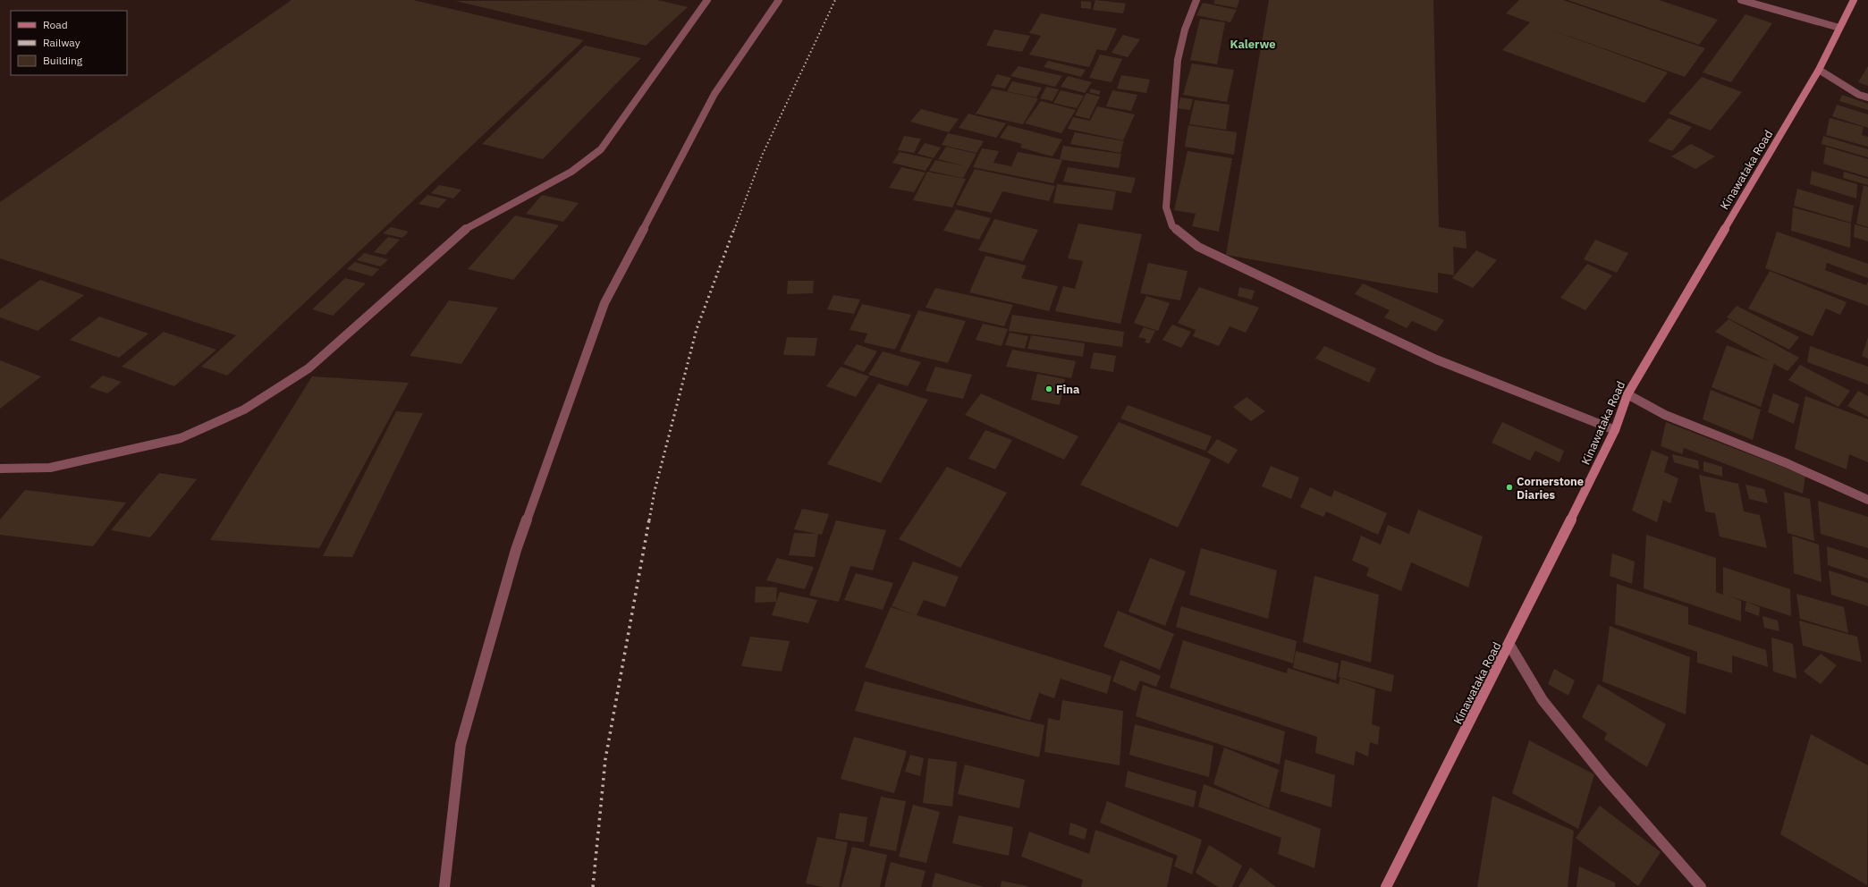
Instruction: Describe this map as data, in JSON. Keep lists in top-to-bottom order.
{
  "streets": {
    "street": ["Kinawataka Road"]
  },
  "districts": ["Kalerwe"],
  "places": ["Fina", "Cornerstone Diaries"],
  "legend": ["Road", "Railway", "Building"]
}
